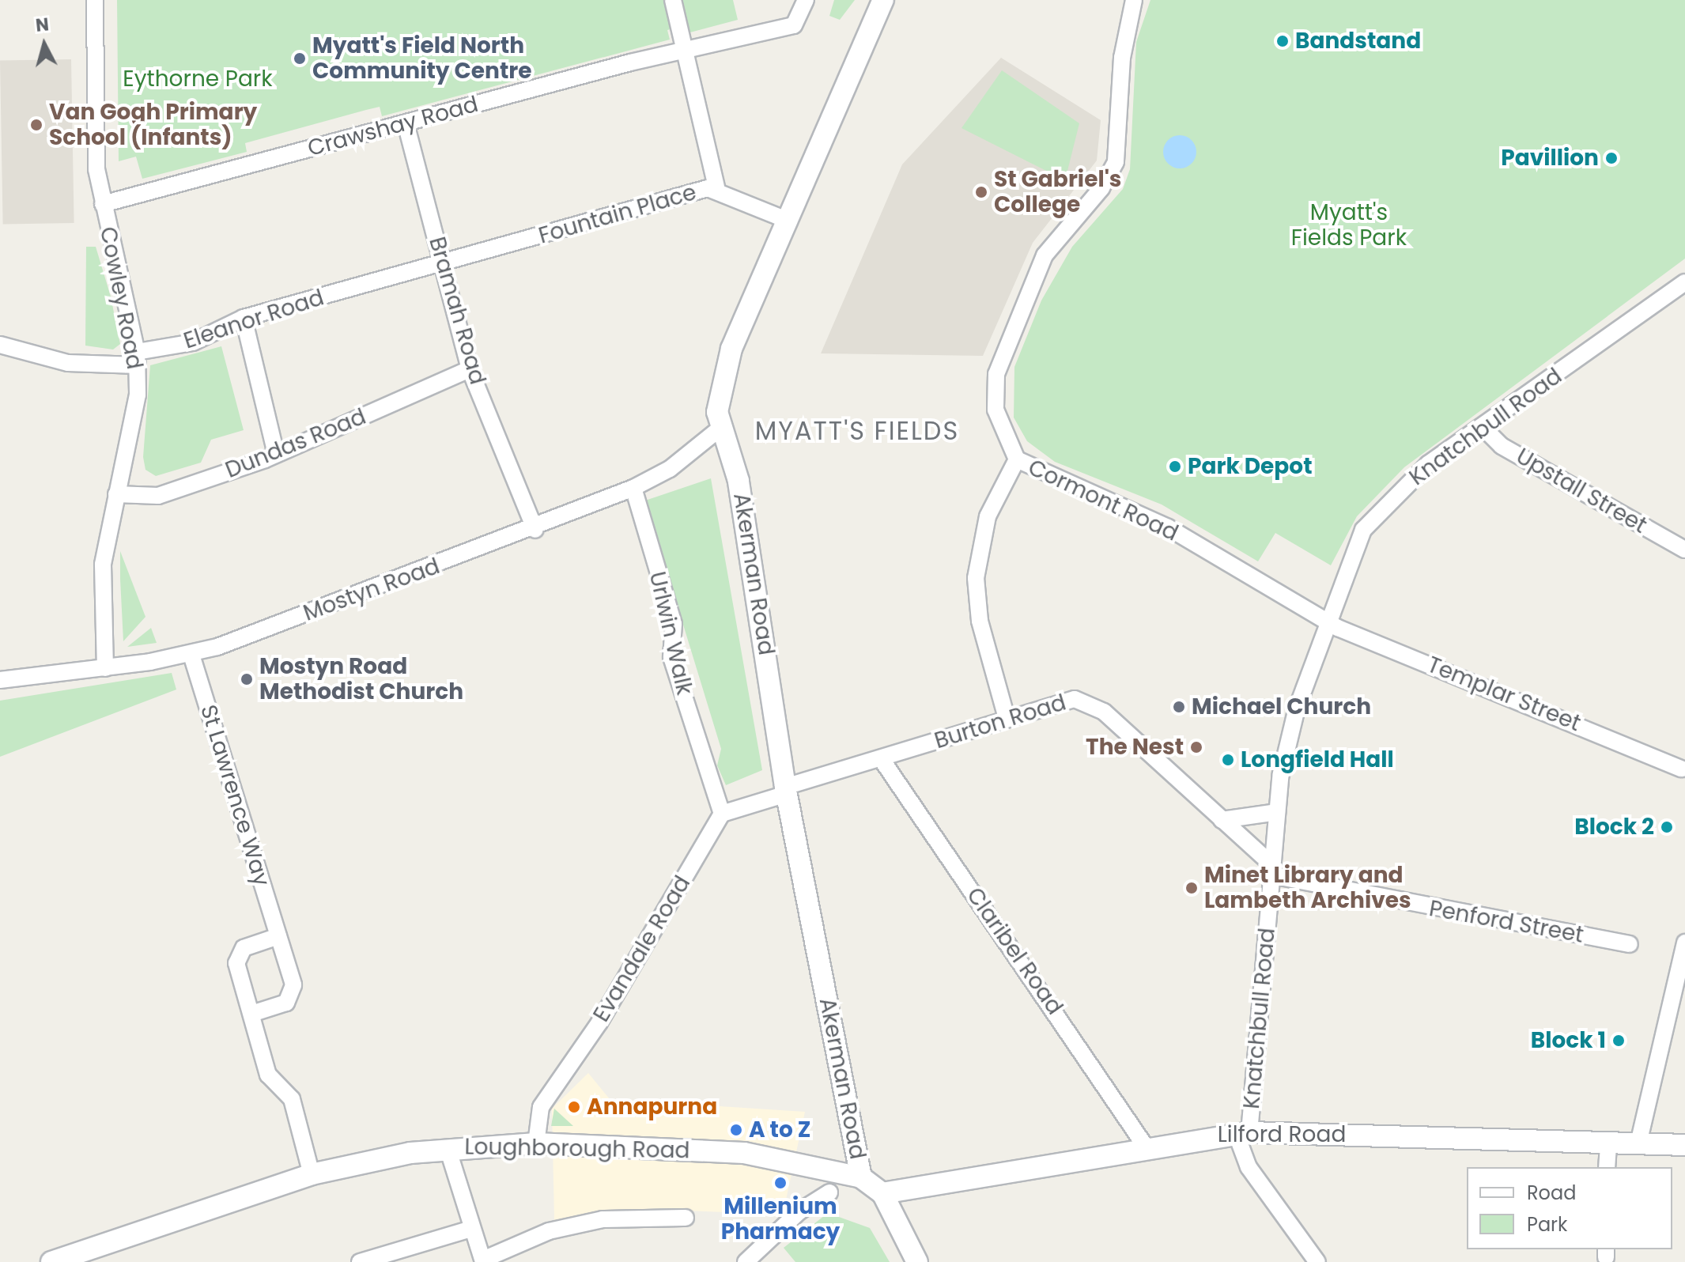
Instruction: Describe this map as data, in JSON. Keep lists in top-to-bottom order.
{
  "streets": {
    "street": [
      "Crawshay Road",
      "Fountain Place",
      "Cowley Road",
      "Bramah Road",
      "Eleanor Road",
      "Knatchbull Road",
      "Dundas Road",
      "Upstall Street",
      "Cormont Road",
      "Akerman Road",
      "Mostyn Road",
      "Urlwin Walk",
      "Templar Street",
      "Burton Road",
      "St Lawrence Way",
      "Penford Street",
      "Evandale Road",
      "Claribel Road",
      "Lilford Road",
      "Loughborough Road"
    ]
  },
  "crossings": [
    ["Crawshay Road", "Cowley Road"],
    ["Crawshay Road", "Bramah Road"],
    ["Fountain Place", "Bramah Road"],
    ["Fountain Place", "Eleanor Road"],
    ["Fountain Place", "Akerman Road"],
    ["Cowley Road", "Eleanor Road"],
    ["Cowley Road", "Dundas Road"],
    ["Cowley Road", "Mostyn Road"],
    ["Bramah Road", "Eleanor Road"],
    ["Bramah Road", "Dundas Road"],
    ["Bramah Road", "Mostyn Road"],
    ["Knatchbull Road", "Upstall Street"],
    ["Knatchbull Road", "Cormont Road"],
    ["Knatchbull Road", "Templar Street"],
    ["Knatchbull Road", "Burton Road"],
    ["Knatchbull Road", "Penford Street"],
    ["Knatchbull Road", "Lilford Road"],
    ["Cormont Road", "Templar Street"],
    ["Akerman Road", "Mostyn Road"],
    ["Akerman Road", "Burton Road"],
    ["Akerman Road", "Loughborough Road"],
    ["Mostyn Road", "Urlwin Walk"],
    ["Mostyn Road", "St Lawrence Way"],
    ["Urlwin Walk", "Evandale Road"],
    ["Burton Road", "Penford Street"],
    ["Burton Road", "Claribel Road"],
    ["Evandale Road", "Loughborough Road"],
    ["Claribel Road", "Lilford Road"],
    ["Lilford Road", "Loughborough Road"]
  ],
  "districts": ["MYATT'S FIELDS"],
  "parks": ["Eythorne Park", "Myatt's Fields Park"],
  "places": [
    "Bandstand",
    "Myatt's Field North Community Centre",
    "Van Gogh Primary School (Infants)",
    "Pavillion",
    "St Gabriel's College",
    "Park Depot",
    "Mostyn Road Methodist Church",
    "Michael Church",
    "The Nest",
    "Longfield Hall",
    "Block 2",
    "Minet Library and Lambeth Archives",
    "Block 1",
    "Annapurna",
    "A to Z",
    "Millenium Pharmacy"
  ],
  "legend": ["Road", "Park"],
  "north": "top"
}
